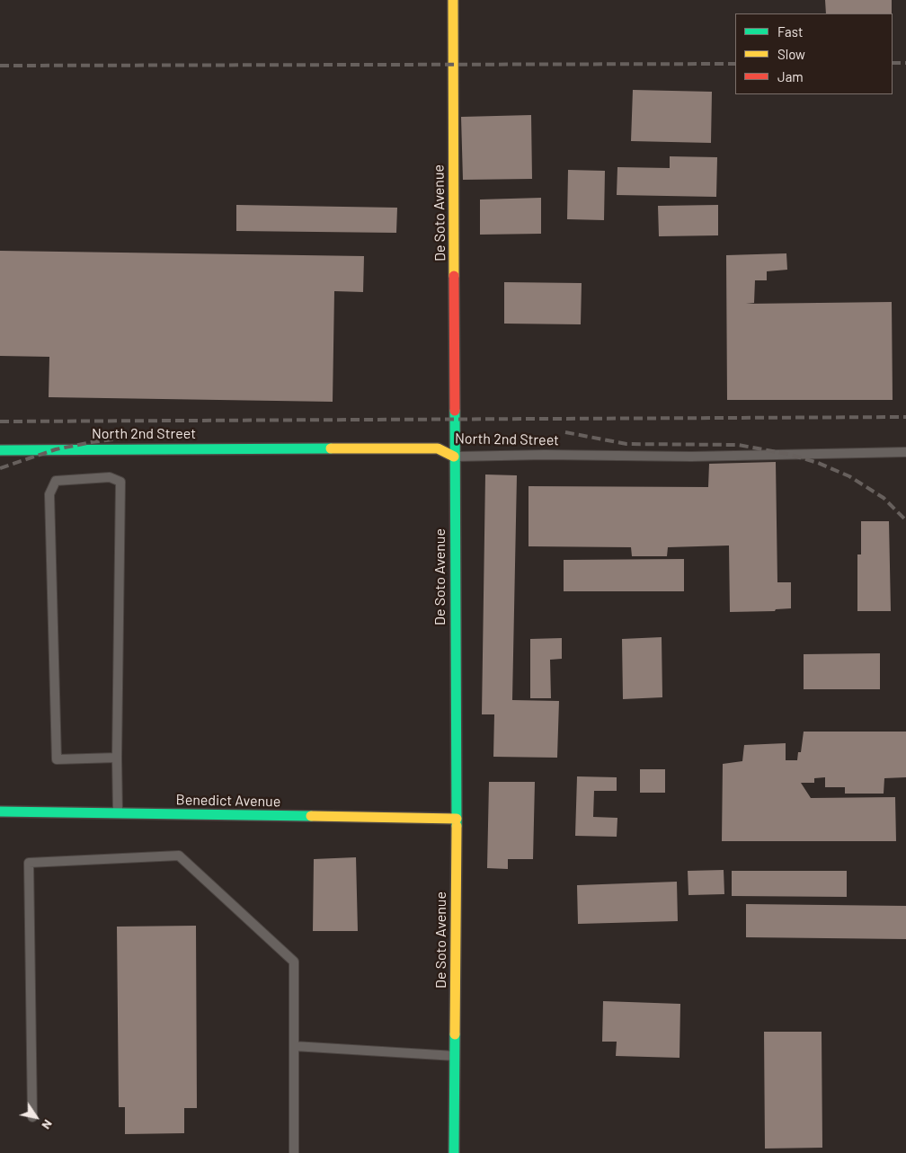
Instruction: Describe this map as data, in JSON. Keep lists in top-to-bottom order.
{
  "streets": {
    "street": ["De Soto Avenue", "North 2nd Street", "Benedict Avenue"]
  },
  "crossings": [
    ["De Soto Avenue", "North 2nd Street"],
    ["De Soto Avenue", "Benedict Avenue"]
  ],
  "legend": ["Fast", "Slow", "Jam"],
  "north": "bottom right"
}
